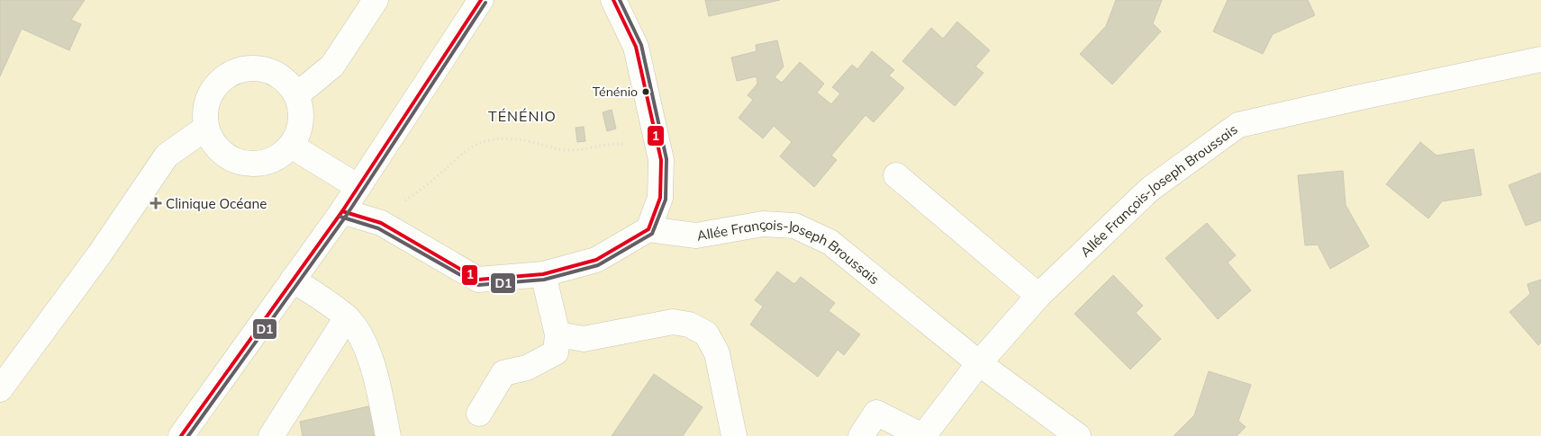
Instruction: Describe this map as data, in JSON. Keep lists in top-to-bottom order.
{
  "streets": {
    "street": ["Allée François-Joseph Broussais"]
  },
  "districts": ["TÉNÉNIO"],
  "places": {
    "other": ["Ténénio"],
    "health": ["Clinique Océane"]
  },
  "lines": ["transit line 1", "transit line D1"]
}
